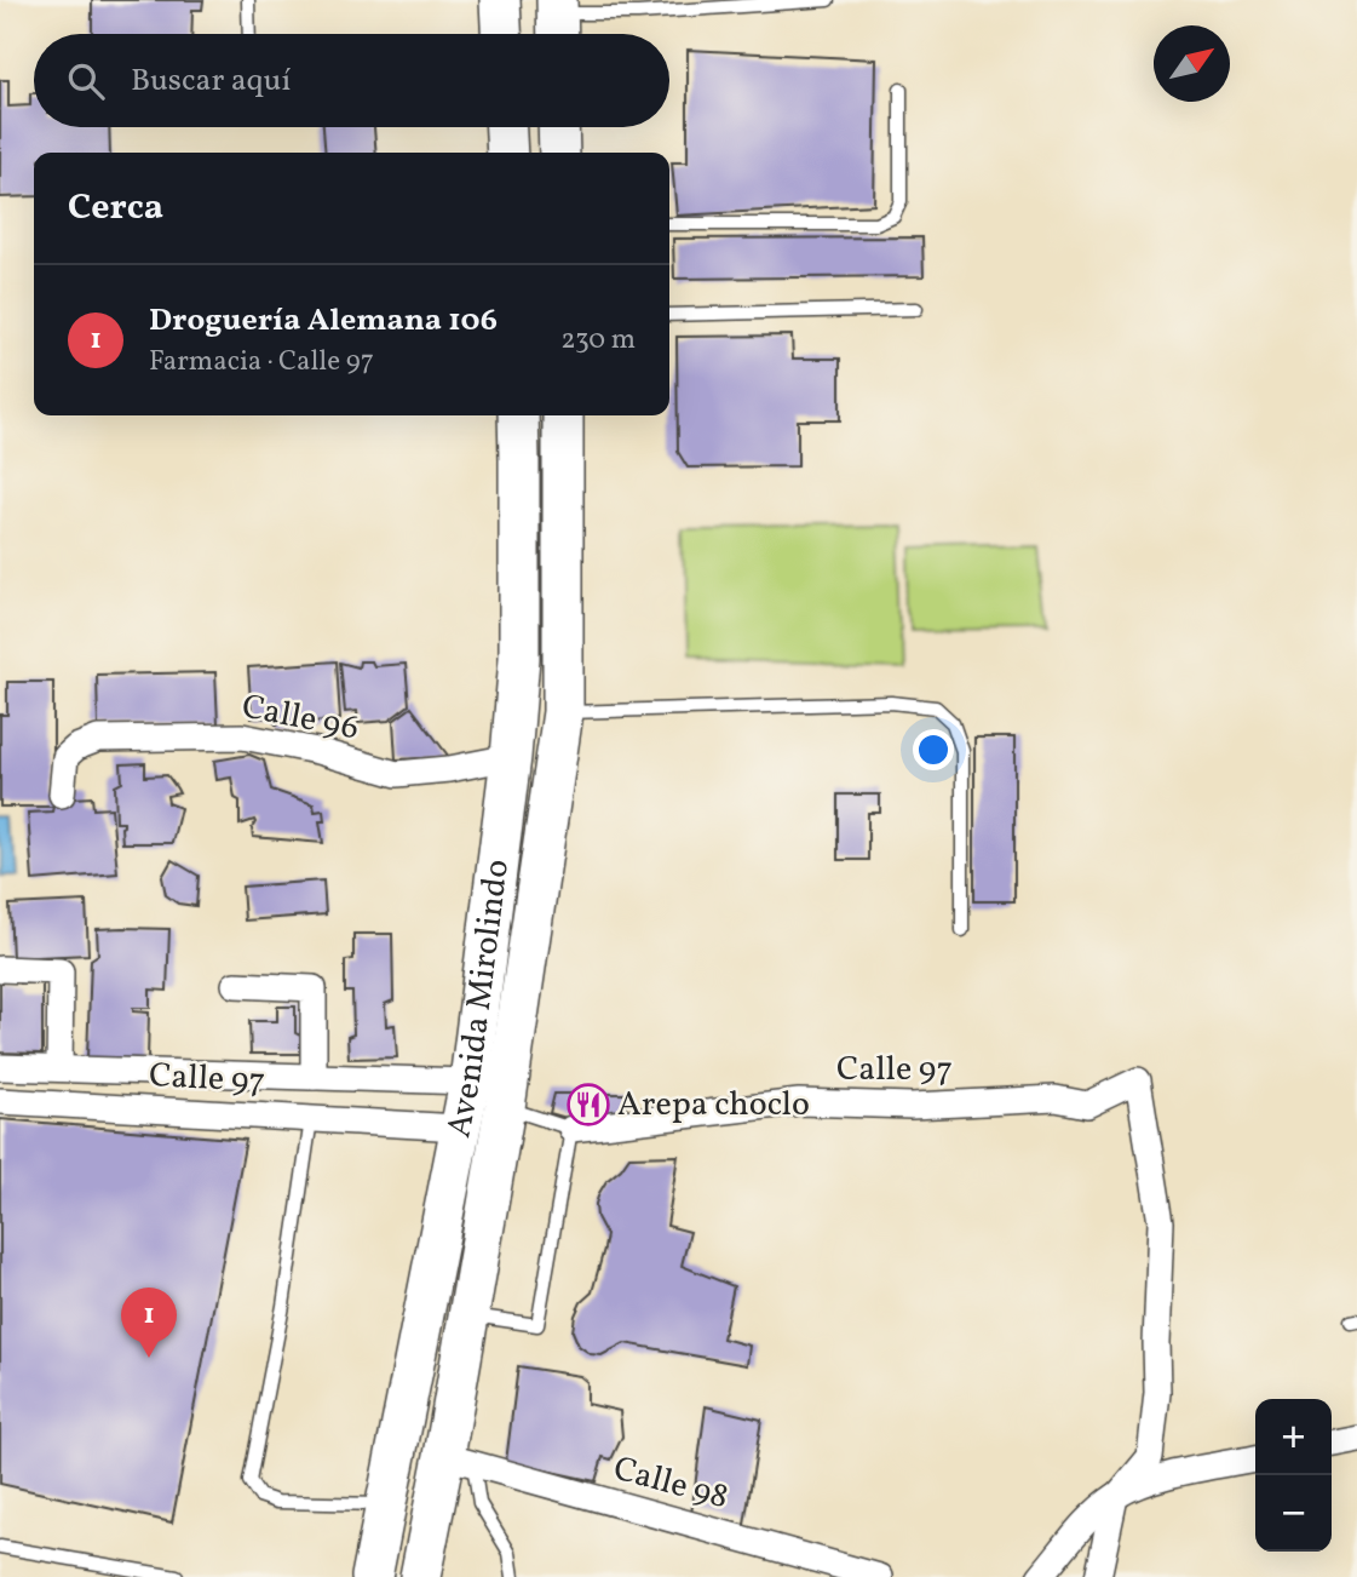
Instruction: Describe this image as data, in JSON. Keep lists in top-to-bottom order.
{
  "streets": {
    "main road": ["Avenida Mirolindo"],
    "street": ["Calle 96", "Calle 97", "Calle 98"]
  },
  "crossings": [
    ["Calle 96", "Avenida Mirolindo"],
    ["Avenida Mirolindo", "Calle 97"],
    ["Avenida Mirolindo", "Calle 98"]
  ],
  "places": {
    "restaurant": ["Arepa choclo"]
  },
  "north": "top right",
  "page": {
    "search": "Buscar aquí",
    "heading": "Cerca",
    "list": [
      {
        "mark": "1",
        "name": "Droguería Alemana 106",
        "note": "Farmacia · Calle 97",
        "value": "230 m"
      }
    ],
    "pins": "1",
    "map_buttons": ["+", "−"]
  }
}
